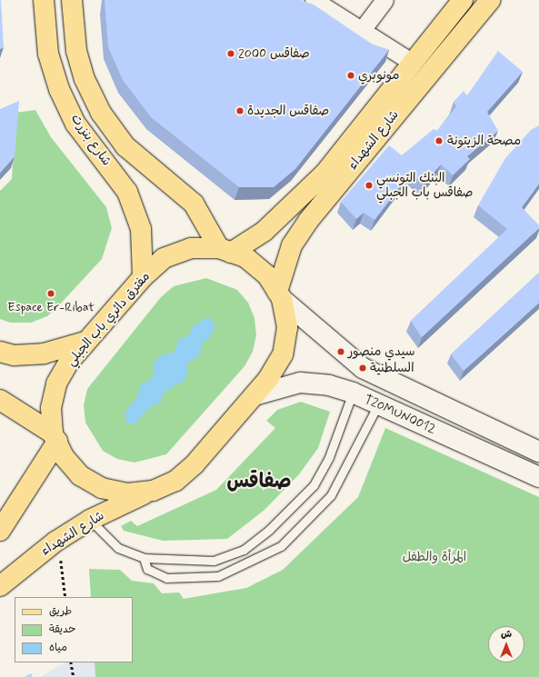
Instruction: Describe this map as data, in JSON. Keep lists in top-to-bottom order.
{
  "streets": {
    "main road": [
      "شارع بنزرت",
      "شارع الشهداء",
      "مفترق دائري باب الجبلي",
      "T20MUN0012"
    ]
  },
  "crossings": [
    ["شارع بنزرت", "شارع الشهداء"],
    ["شارع بنزرت", "مفترق دائري باب الجبلي"],
    ["شارع الشهداء", "مفترق دائري باب الجبلي"],
    ["شارع الشهداء", "T20MUN0012"],
    ["مفترق دائري باب الجبلي", "T20MUN0012"]
  ],
  "districts": ["صفاقس"],
  "parks": ["المرأة والطفل"],
  "places": [
    "صفاقس 2000",
    "مونوبري",
    "صفاقس الجديدة",
    "مصحة الزيتونة",
    "البنك التونسي صفاقس باب الجبلي",
    "Espace Er-Ribat",
    "سيدي منصور",
    "السلطنية"
  ],
  "legend": ["طريق", "حديقة", "مياه"],
  "north": "top"
}
